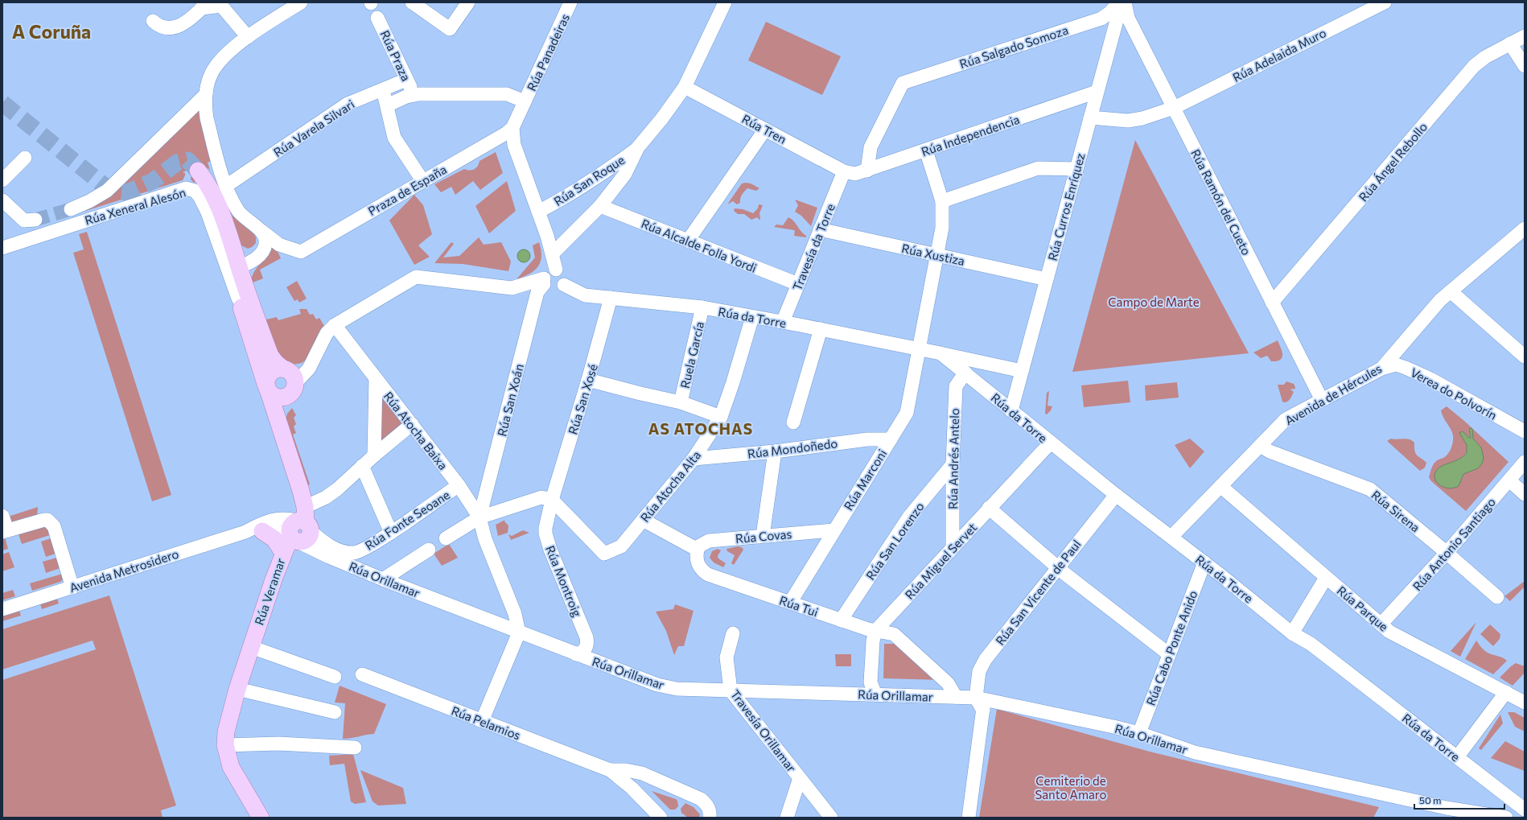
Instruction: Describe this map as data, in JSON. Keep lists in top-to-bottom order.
{
  "streets": {
    "main road": ["Rúa Veramar"],
    "street": [
      "Rúa Salgado Somoza",
      "Rúa Panadeiras",
      "Rúa Adelaida Muro",
      "Rúa Praza",
      "Rúa Varela Silvari",
      "Rúa Tren",
      "Rúa Independencia",
      "Rúa Ángel Rebollo",
      "Rúa San Roque",
      "Praza de España",
      "Rúa Ramón del Cueto",
      "Rúa Xeneral Alesón",
      "Rúa Curros Enríquez",
      "Rúa Alcalde Folla Yordi",
      "Travesía da Torre",
      "Rúa Xustiza",
      "Rúa da Torre",
      "Ruela García",
      "Verea do Polvorín",
      "Avenida de Hércules",
      "Rúa San Xosé",
      "Rúa San Xoán",
      "Rúa Atocha Baixa",
      "Rúa Mondoñedo",
      "Rúa Andrés Antelo",
      "Rúa Marconi",
      "Rúa Atocha Alta",
      "Rúa Sirena",
      "Rúa Fonte Seoane",
      "Rúa Covas",
      "Rúa San Lorenzo",
      "Rúa Antonio Santiago",
      "Rúa Miguel Servet",
      "Avenida Metrosidero",
      "Rúa Orillamar",
      "Rúa Montroig",
      "Rúa San Vicente de Paul",
      "Rúa Tui",
      "Rúa Parque",
      "Rúa Cabo Ponte Anido",
      "Rúa Pelamios",
      "Travesía Orillamar"
    ]
  },
  "crossings": [
    ["Rúa Salgado Somoza", "Rúa Independencia"],
    ["Rúa Salgado Somoza", "Rúa Curros Enríquez"],
    ["Rúa Adelaida Muro", "Rúa Ramón del Cueto"],
    ["Rúa Adelaida Muro", "Rúa Curros Enríquez"],
    ["Rúa Praza", "Rúa Varela Silvari"],
    ["Rúa Tren", "Rúa Independencia"],
    ["Rúa Tren", "Rúa San Roque"],
    ["Rúa Tren", "Travesía da Torre"],
    ["Rúa Independencia", "Rúa Curros Enríquez"],
    ["Rúa Independencia", "Travesía da Torre"],
    ["Rúa Independencia", "Rúa Marconi"],
    ["Rúa Ángel Rebollo", "Rúa Ramón del Cueto"],
    ["Rúa San Roque", "Rúa Alcalde Folla Yordi"],
    ["Rúa Ramón del Cueto", "Avenida de Hércules"],
    ["Rúa Curros Enríquez", "Rúa Xustiza"],
    ["Rúa Curros Enríquez", "Rúa da Torre"],
    ["Rúa Alcalde Folla Yordi", "Travesía da Torre"],
    ["Travesía da Torre", "Rúa Xustiza"],
    ["Travesía da Torre", "Rúa da Torre"],
    ["Rúa Xustiza", "Rúa Marconi"],
    ["Rúa da Torre", "Ruela García"],
    ["Rúa da Torre", "Avenida de Hércules"],
    ["Rúa da Torre", "Rúa San Xosé"],
    ["Rúa da Torre", "Rúa San Xoán"],
    ["Rúa da Torre", "Rúa Andrés Antelo"],
    ["Rúa da Torre", "Rúa Marconi"],
    ["Rúa da Torre", "Rúa Atocha Alta"],
    ["Rúa da Torre", "Rúa Miguel Servet"],
    ["Rúa da Torre", "Rúa San Vicente de Paul"],
    ["Rúa da Torre", "Rúa Cabo Ponte Anido"],
    ["Verea do Polvorín", "Avenida de Hércules"],
    ["Avenida de Hércules", "Rúa Sirena"],
    ["Avenida de Hércules", "Rúa Parque"],
    ["Rúa San Xosé", "Rúa Atocha Alta"],
    ["Rúa San Xosé", "Rúa Montroig"],
    ["Rúa San Xoán", "Rúa Atocha Baixa"],
    ["Rúa Atocha Baixa", "Rúa Fonte Seoane"],
    ["Rúa Atocha Baixa", "Rúa Orillamar"],
    ["Rúa Mondoñedo", "Rúa Marconi"],
    ["Rúa Mondoñedo", "Rúa Atocha Alta"],
    ["Rúa Mondoñedo", "Rúa Covas"],
    ["Rúa Andrés Antelo", "Rúa San Lorenzo"],
    ["Rúa Andrés Antelo", "Rúa Miguel Servet"],
    ["Rúa Marconi", "Rúa Covas"],
    ["Rúa Marconi", "Rúa Tui"],
    ["Rúa Atocha Alta", "Rúa Montroig"],
    ["Rúa Sirena", "Rúa Antonio Santiago"],
    ["Rúa Fonte Seoane", "Avenida Metrosidero"],
    ["Rúa Fonte Seoane", "Rúa Orillamar"],
    ["Rúa Fonte Seoane", "Rúa Veramar"],
    ["Rúa Covas", "Rúa Tui"],
    ["Rúa San Lorenzo", "Rúa Tui"],
    ["Rúa Antonio Santiago", "Rúa Parque"],
    ["Rúa Miguel Servet", "Rúa Tui"],
    ["Avenida Metrosidero", "Rúa Orillamar"],
    ["Avenida Metrosidero", "Rúa Veramar"],
    ["Rúa Orillamar", "Rúa Montroig"],
    ["Rúa Orillamar", "Rúa Veramar"],
    ["Rúa Orillamar", "Rúa San Vicente de Paul"],
    ["Rúa Orillamar", "Rúa Tui"],
    ["Rúa Orillamar", "Rúa Cabo Ponte Anido"],
    ["Rúa Orillamar", "Travesía Orillamar"]
  ],
  "districts": ["A Coruña", "AS ATOCHAS"],
  "parks": ["Campo de Marte", "Cemiterio de Santo Amaro"],
  "scale_bar": "50 m"
}
